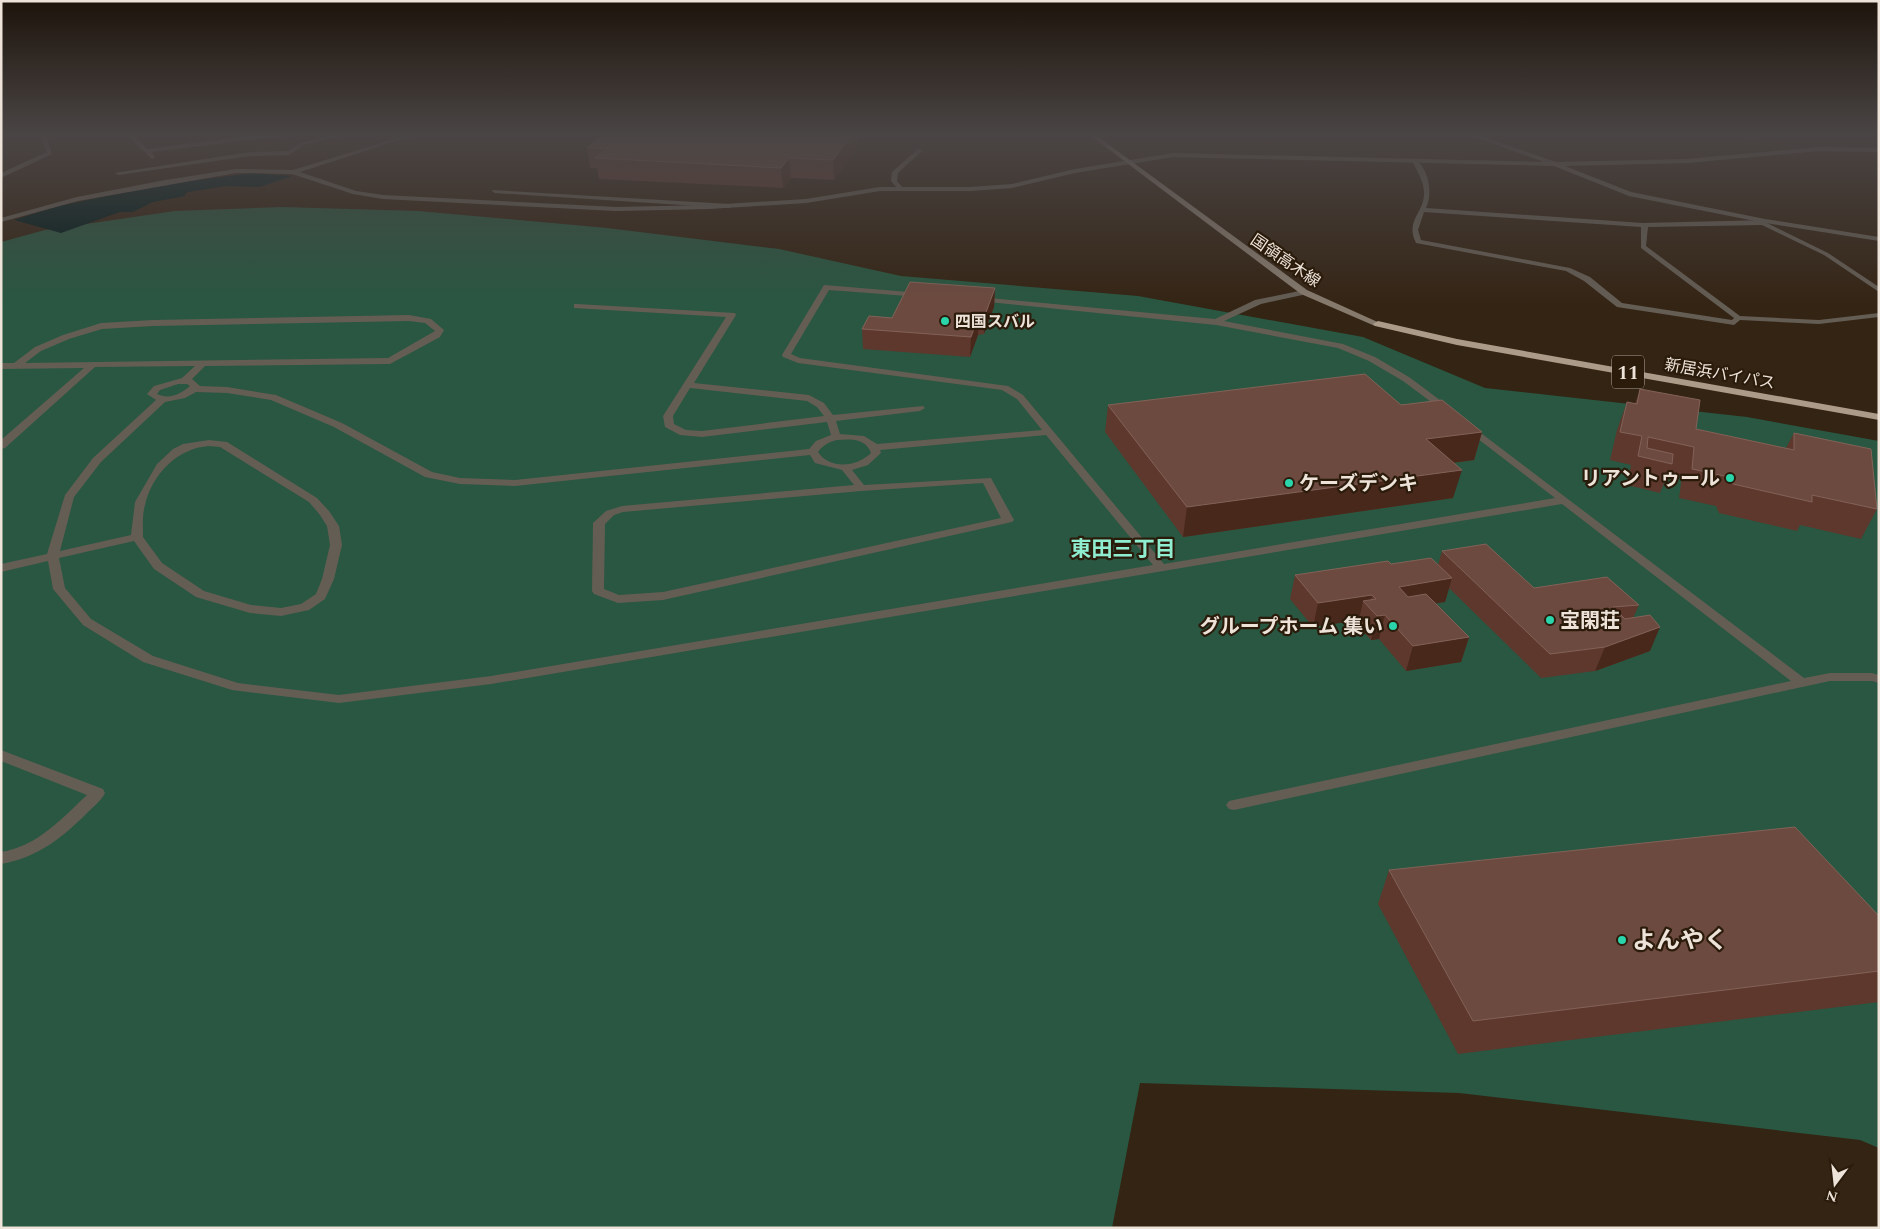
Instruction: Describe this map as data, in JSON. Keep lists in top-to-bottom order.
{
  "streets": {
    "highway": ["11", "新居浜バイパス"],
    "main road": ["国領高木線"]
  },
  "crossings": [
    ["国領高木線", "新居浜バイパス"]
  ],
  "districts": ["東田三丁目"],
  "places": [
    "四国スバル",
    "リアントゥール",
    "ケーズデンキ",
    "宝閑荘",
    "グループホーム 集い",
    "よんやく"
  ],
  "north": "bottom"
}
